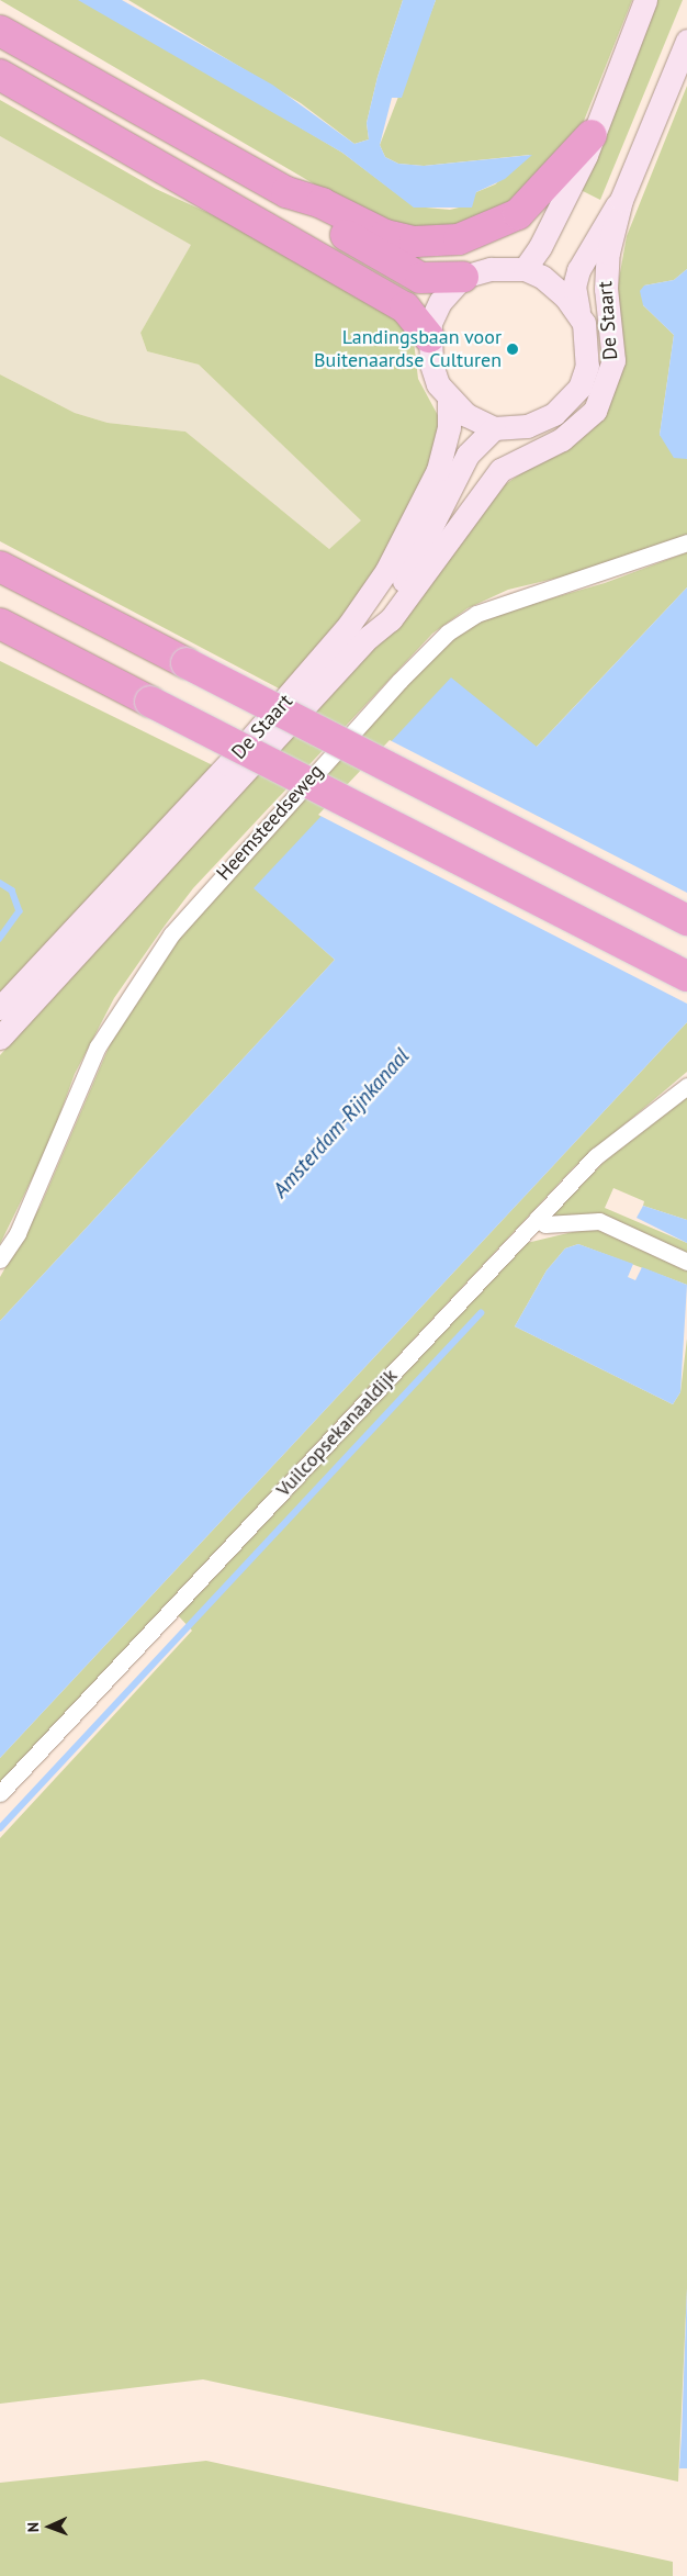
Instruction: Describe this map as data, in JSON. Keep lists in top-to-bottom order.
{
  "streets": {
    "main road": ["De Staart"],
    "street": ["Heemsteedseweg", "Vuilcopsekanaaldijk"]
  },
  "water": ["Amsterdam-Rijnkanaal"],
  "places": ["Landingsbaan voor Buitenaardse Culturen"],
  "north": "left"
}
